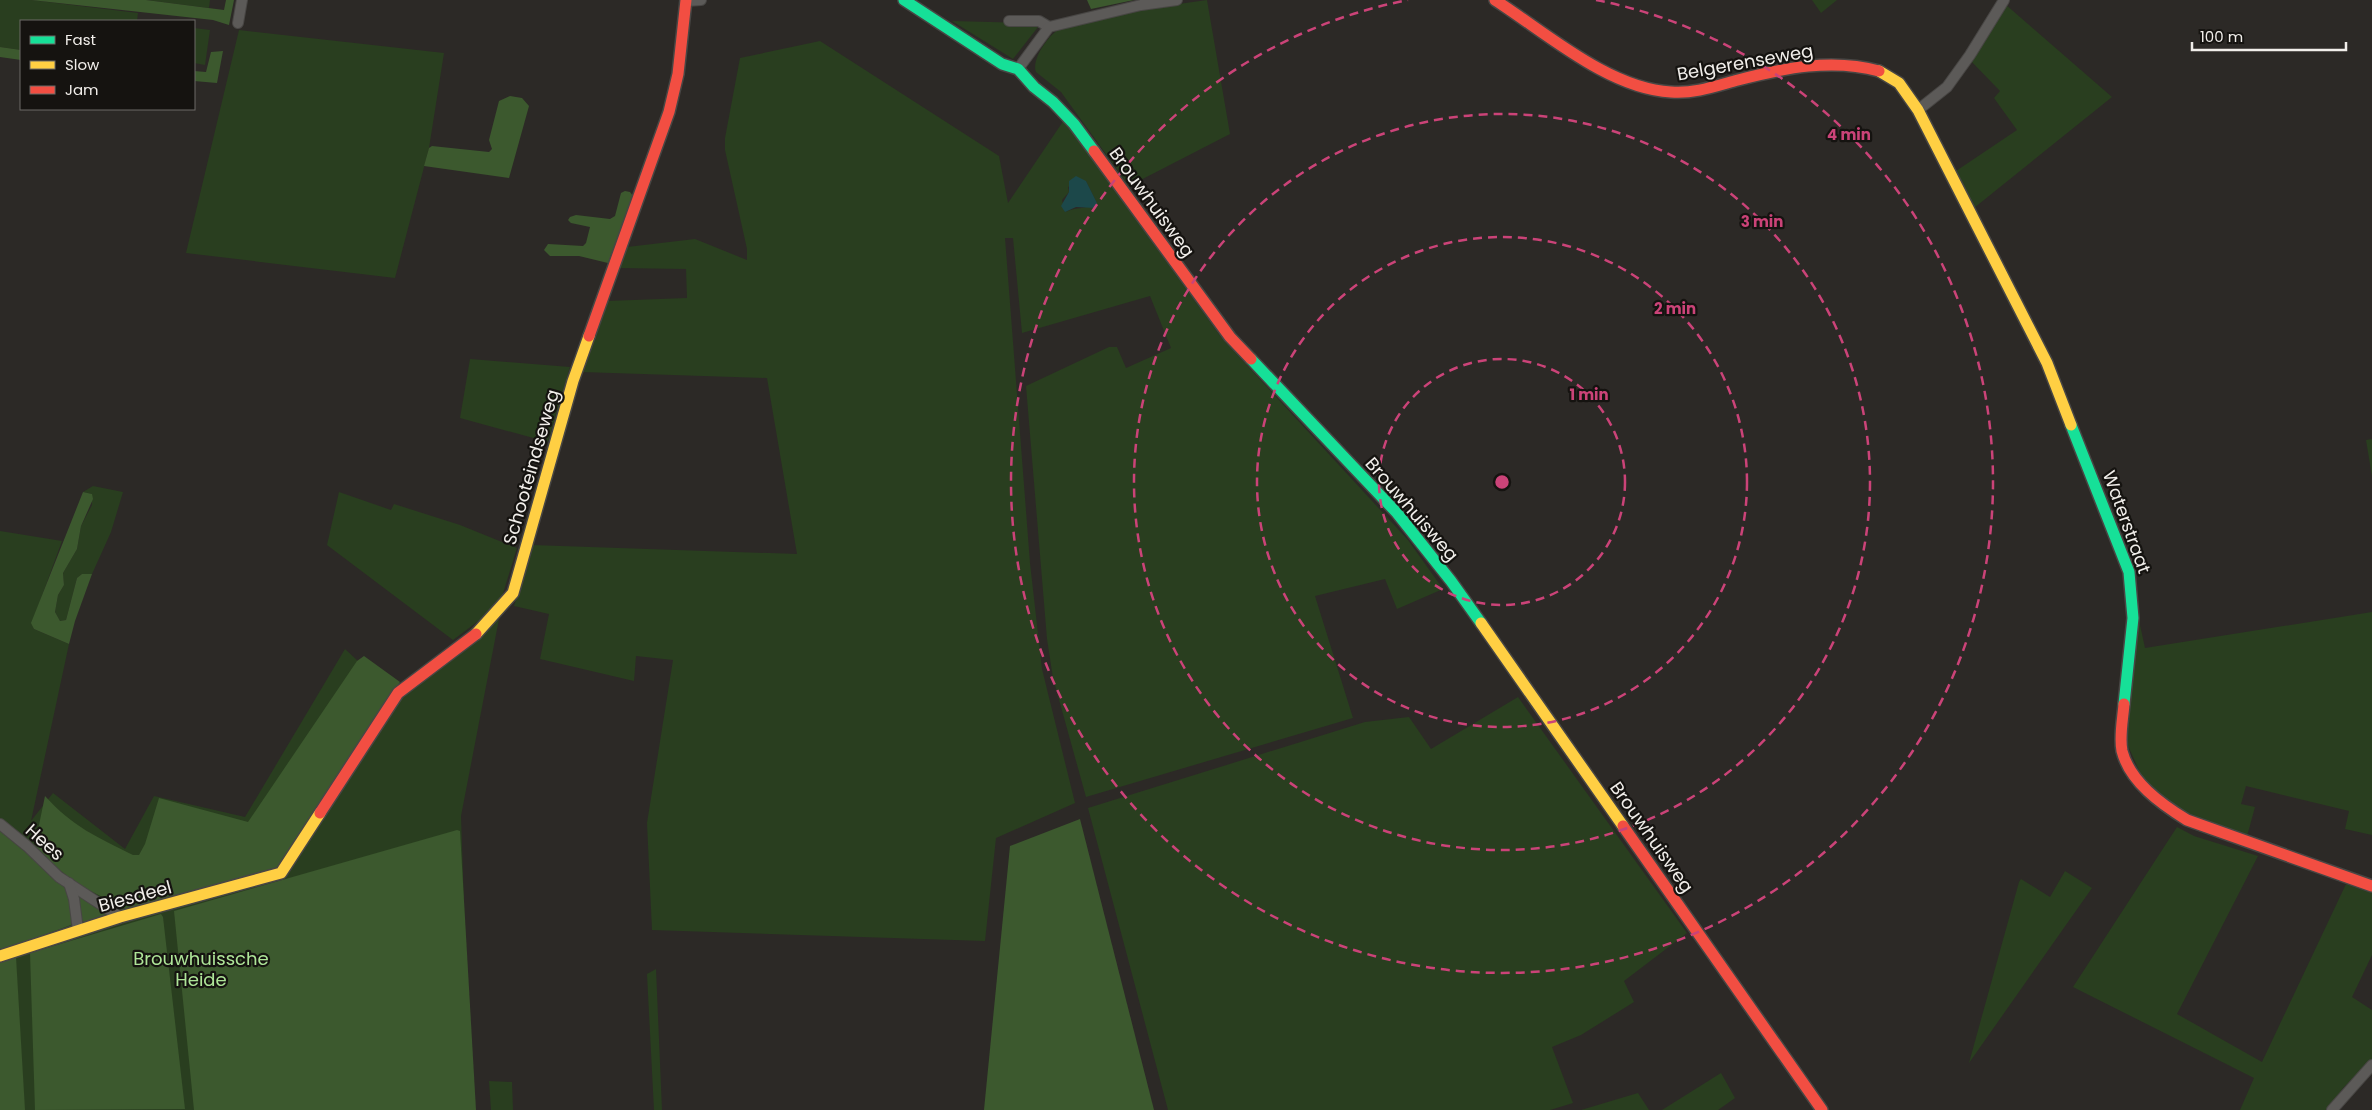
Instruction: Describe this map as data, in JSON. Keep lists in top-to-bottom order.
{
  "streets": {
    "street": [
      "Belgerenseweg",
      "Brouwhuisweg",
      "Schooteindseweg",
      "Waterstraat",
      "Hees",
      "Biesdeel"
    ]
  },
  "crossings": [
    ["Belgerenseweg", "Waterstraat"],
    ["Schooteindseweg", "Biesdeel"],
    ["Hees", "Biesdeel"]
  ],
  "parks": ["Brouwhuissche Heide"],
  "legend": ["Fast", "Slow", "Jam"],
  "scale_bar": "100 m",
  "rings": [
    "4 min",
    "3 min",
    "2 min",
    "1 min"
  ]
}
